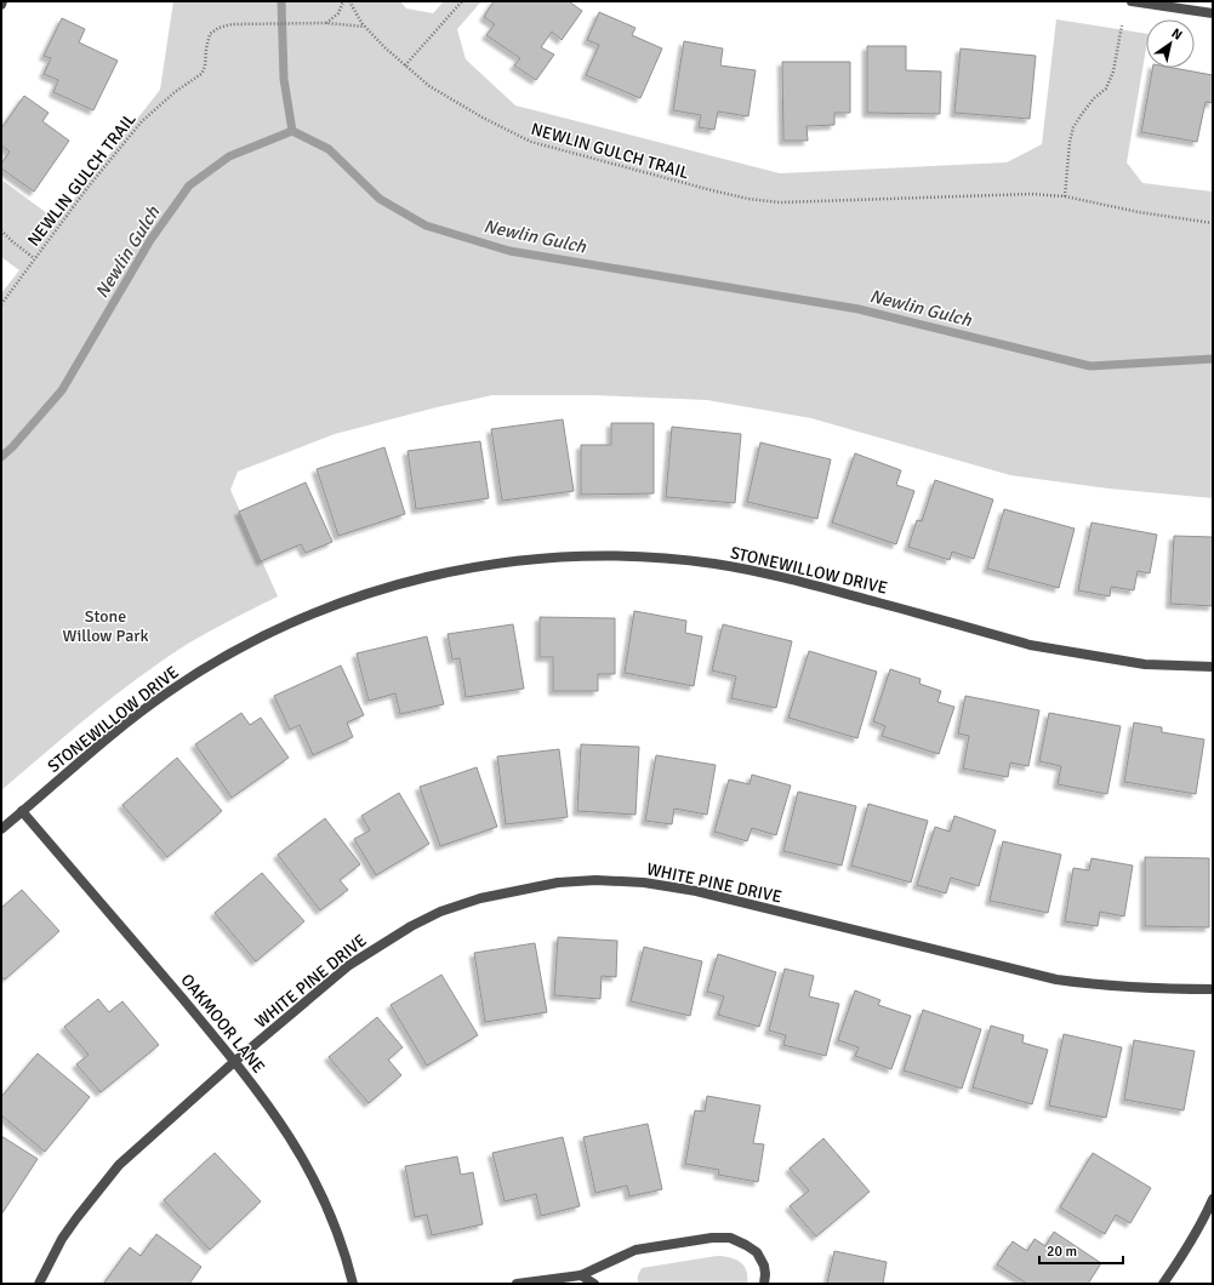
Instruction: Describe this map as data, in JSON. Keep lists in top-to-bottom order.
{
  "streets": {
    "street": ["STONEWILLOW DRIVE", "WHITE PINE DRIVE", "OAKMOOR LANE"],
    "path": ["NEWLIN GULCH TRAIL"]
  },
  "crossings": [
    ["STONEWILLOW DRIVE", "OAKMOOR LANE"],
    ["WHITE PINE DRIVE", "OAKMOOR LANE"]
  ],
  "water": ["Newlin Gulch"],
  "parks": ["Stone Willow Park"],
  "scale_bar": "20 m",
  "north": "top right"
}
